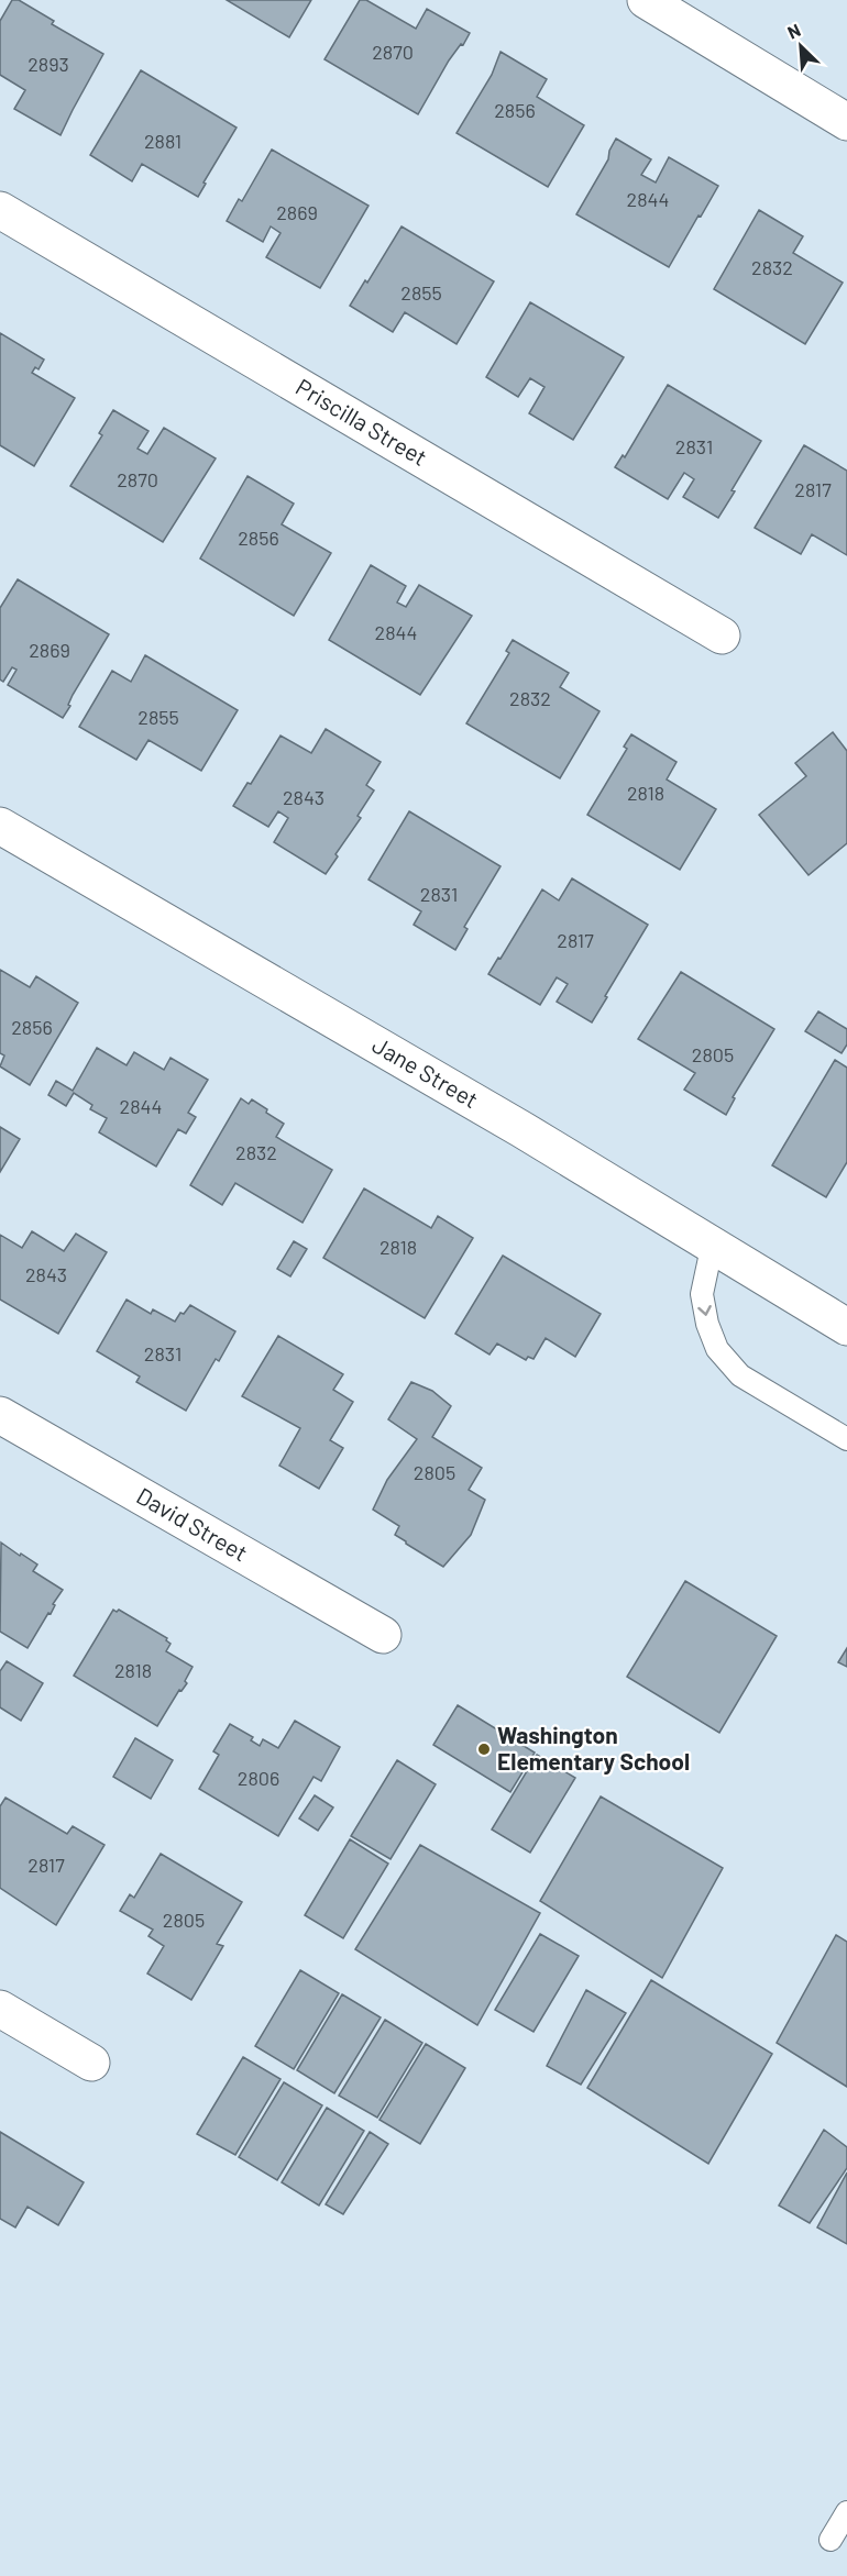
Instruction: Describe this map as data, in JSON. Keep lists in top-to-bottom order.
{
  "streets": {
    "street": ["Priscilla Street", "Jane Street", "David Street"]
  },
  "places": ["Washington Elementary School"],
  "house_numbers": [
    "2870",
    "2893",
    "2856",
    "2881",
    "2844",
    "2869",
    "2832",
    "2855",
    "2831",
    "2870",
    "2817",
    "2856",
    "2844",
    "2869",
    "2832",
    "2855",
    "2818",
    "2843",
    "2831",
    "2817",
    "2856",
    "2805",
    "2844",
    "2832",
    "2818",
    "2843",
    "2831",
    "2805",
    "2818",
    "2806",
    "2817",
    "2805"
  ],
  "north": "top left"
}
